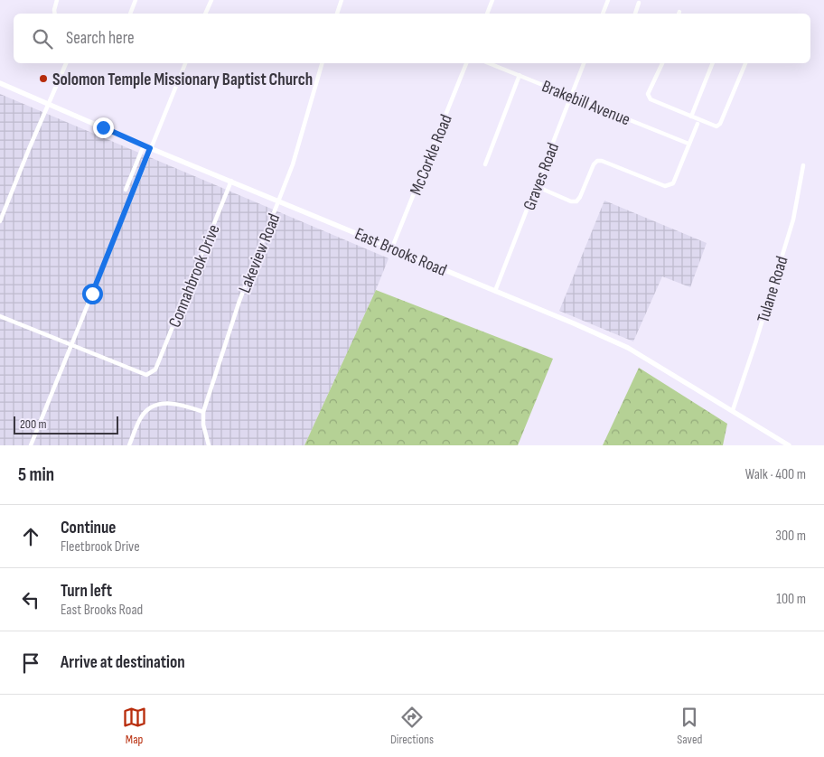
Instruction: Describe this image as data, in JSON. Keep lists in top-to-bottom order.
{
  "streets": {
    "main road": ["East Brooks Road"],
    "street": [
      "Brakebill Avenue",
      "McCorkle Road",
      "Graves Road",
      "Lakeview Road",
      "Connahbrook Drive",
      "Tulane Road"
    ]
  },
  "crossings": [
    ["Brakebill Avenue", "Graves Road"],
    ["McCorkle Road", "East Brooks Road"],
    ["Graves Road", "East Brooks Road"],
    ["East Brooks Road", "Lakeview Road"],
    ["East Brooks Road", "Connahbrook Drive"],
    ["East Brooks Road", "Tulane Road"]
  ],
  "places": ["Solomon Temple Missionary Baptist Church"],
  "scale_bar": "200 m",
  "page": {
    "search": "Search here",
    "scale": "200 m",
    "heading": ["5 min", "Walk · 400 m"],
    "list": [
      ["Continue", "Fleetbrook Drive", "300 m"],
      ["Turn left", "East Brooks Road", "100 m"],
      "Arrive at destination"
    ],
    "nav": ["Map", "Directions", "Saved"]
  }
}
